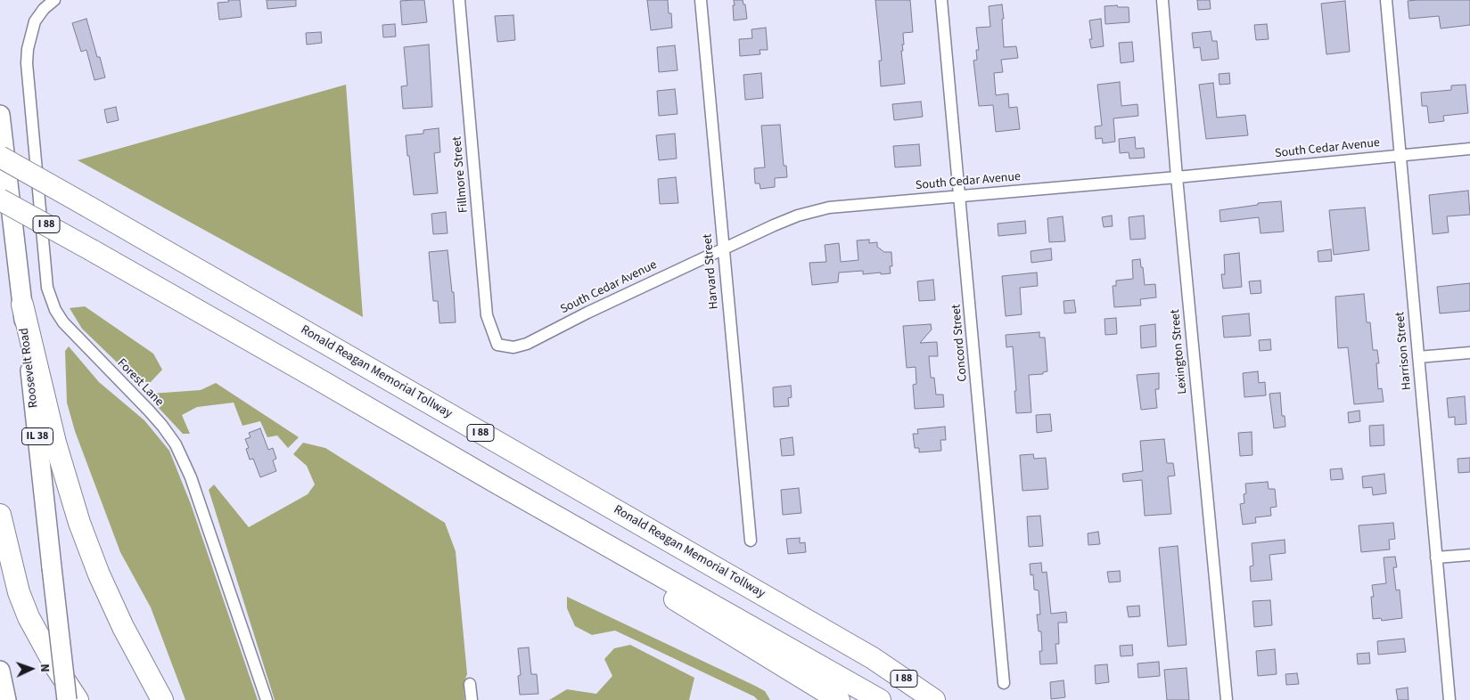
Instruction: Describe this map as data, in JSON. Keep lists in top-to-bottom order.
{
  "streets": {
    "highway": [
      "I 88",
      "Roosevelt Road",
      "Ronald Reagan Memorial Tollway",
      "IL 38"
    ],
    "street": [
      "South Cedar Avenue",
      "Fillmore Street",
      "Harvard Street",
      "Concord Street",
      "Harrison Street",
      "Lexington Street",
      "Forest Lane"
    ]
  },
  "crossings": [
    ["South Cedar Avenue", "Fillmore Street"],
    ["South Cedar Avenue", "Harvard Street"],
    ["South Cedar Avenue", "Concord Street"],
    ["South Cedar Avenue", "Harrison Street"],
    ["South Cedar Avenue", "Lexington Street"]
  ],
  "north": "right"
}
